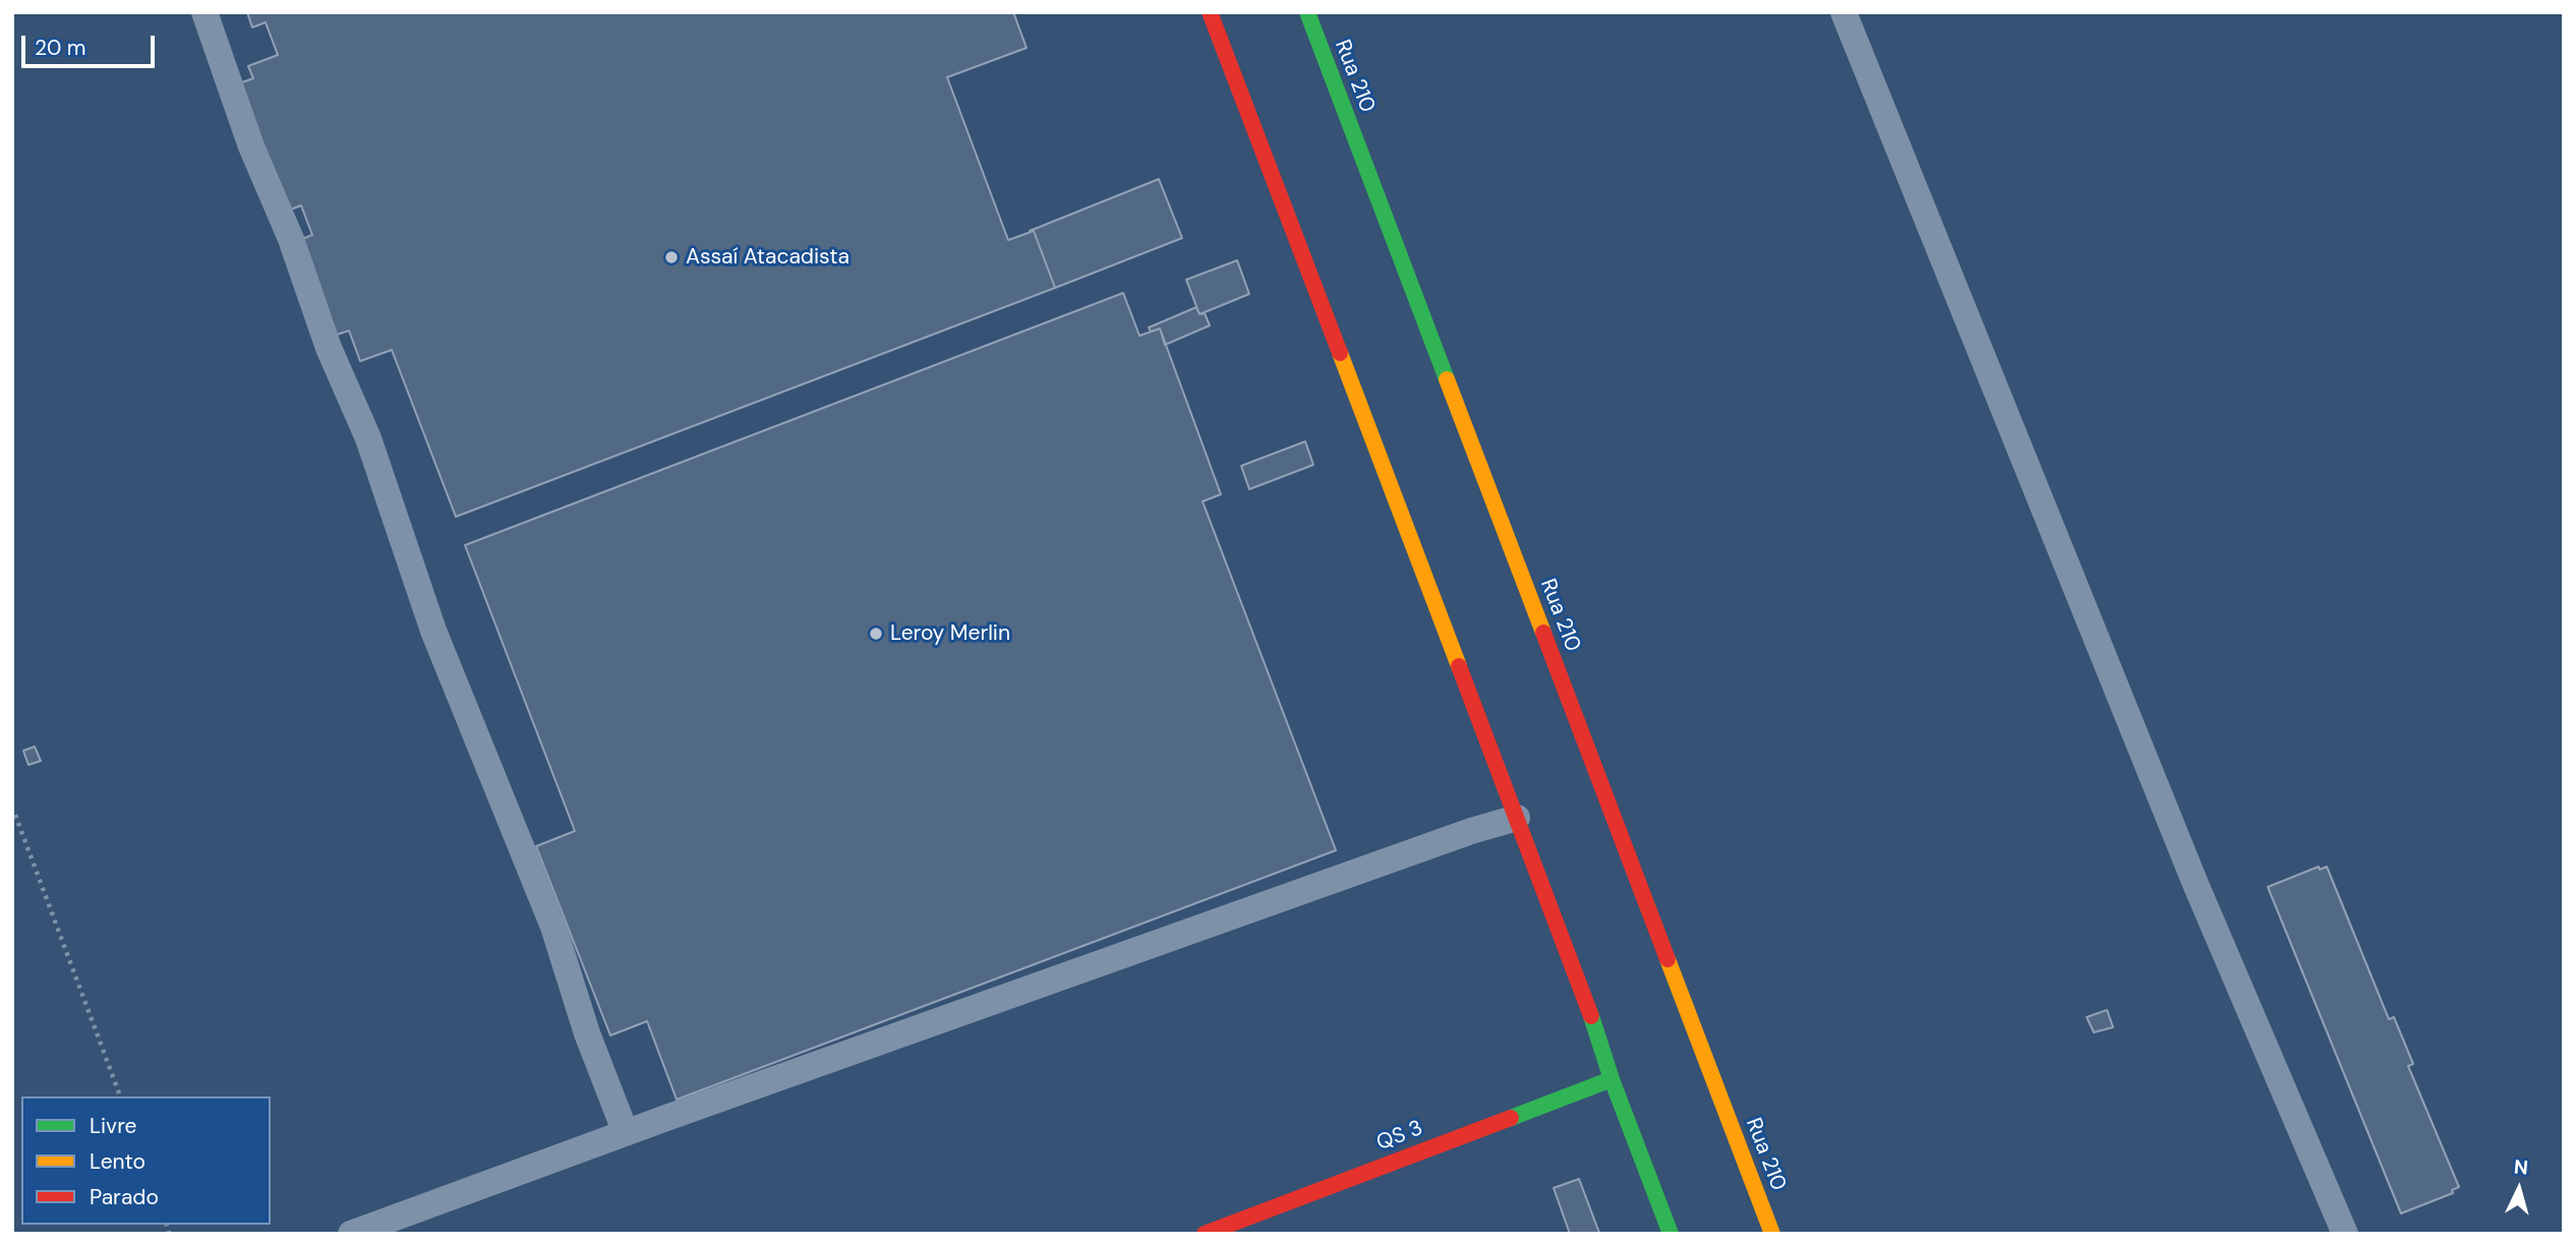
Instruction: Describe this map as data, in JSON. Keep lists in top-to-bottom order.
{
  "streets": {
    "main road": ["Rua 210", "QS 3"]
  },
  "places": ["Assaí Atacadista", "Leroy Merlin"],
  "legend": ["Livre", "Lento", "Parado"],
  "scale_bar": "20 m",
  "north": "top"
}
